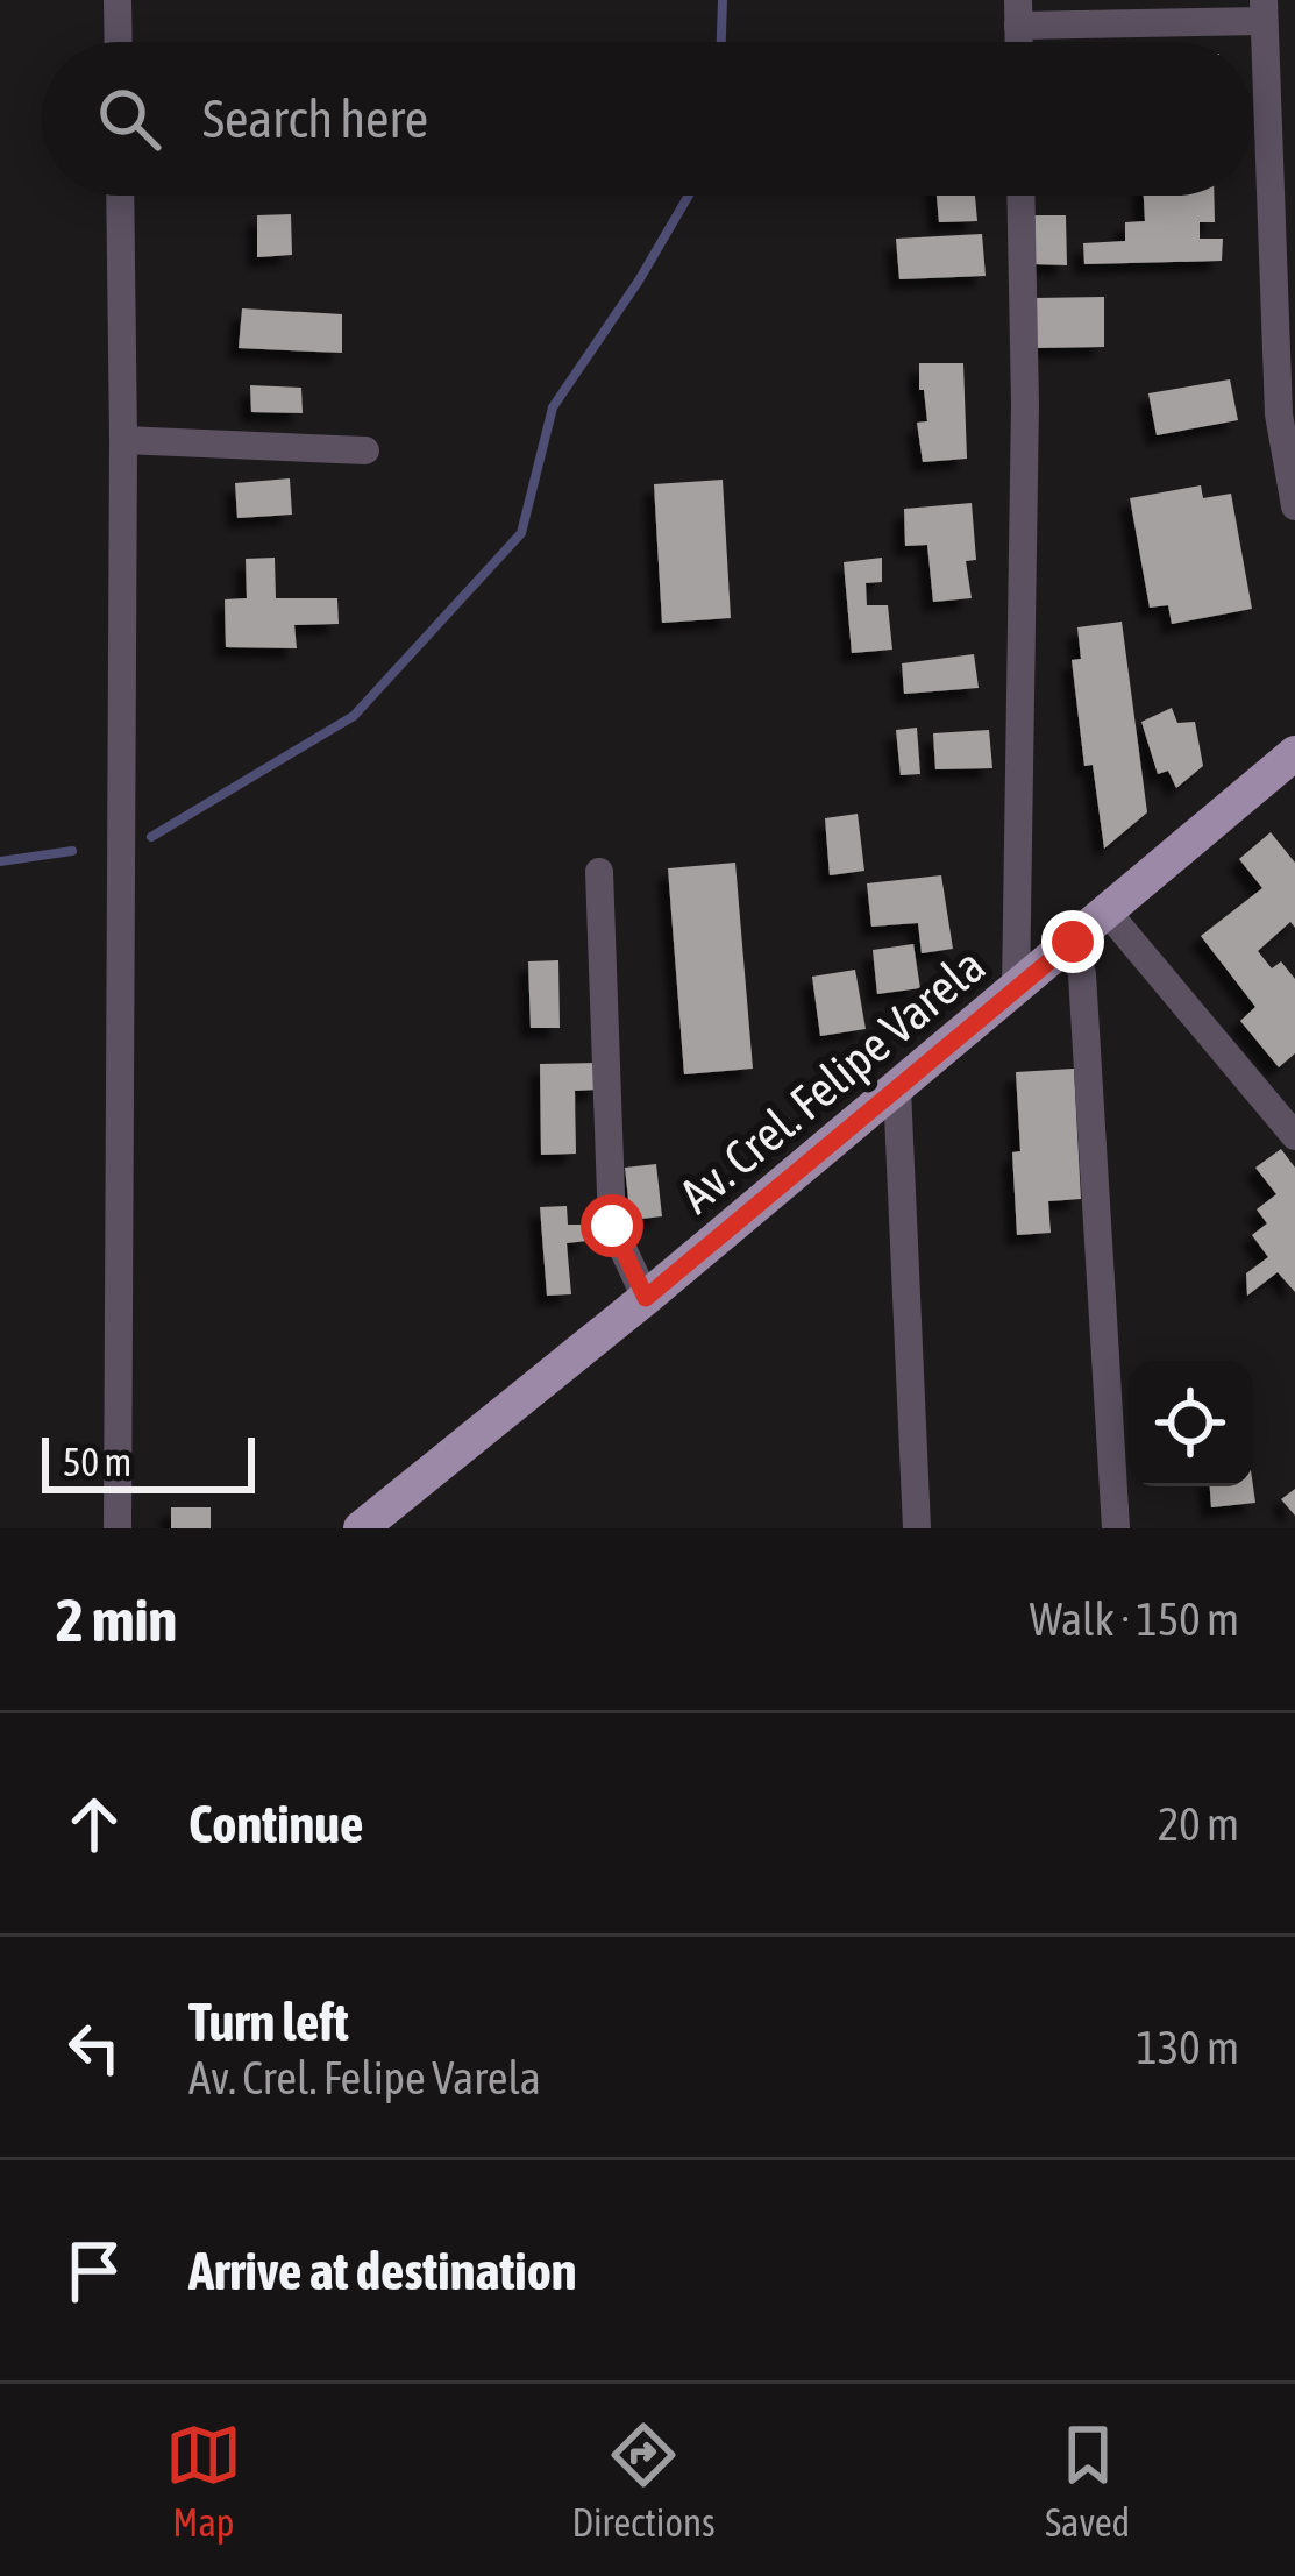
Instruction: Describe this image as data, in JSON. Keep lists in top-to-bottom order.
{
  "streets": {
    "main road": ["Av. Crel. Felipe Varela"]
  },
  "scale_bar": "50 m",
  "page": {
    "search": "Search here",
    "scale": "50 m",
    "heading": ["2 min", "Walk · 150 m"],
    "list": [
      ["Continue", "20 m"],
      ["Turn left", "Av. Crel. Felipe Varela", "130 m"],
      "Arrive at destination"
    ],
    "nav": ["Map", "Directions", "Saved"]
  }
}
